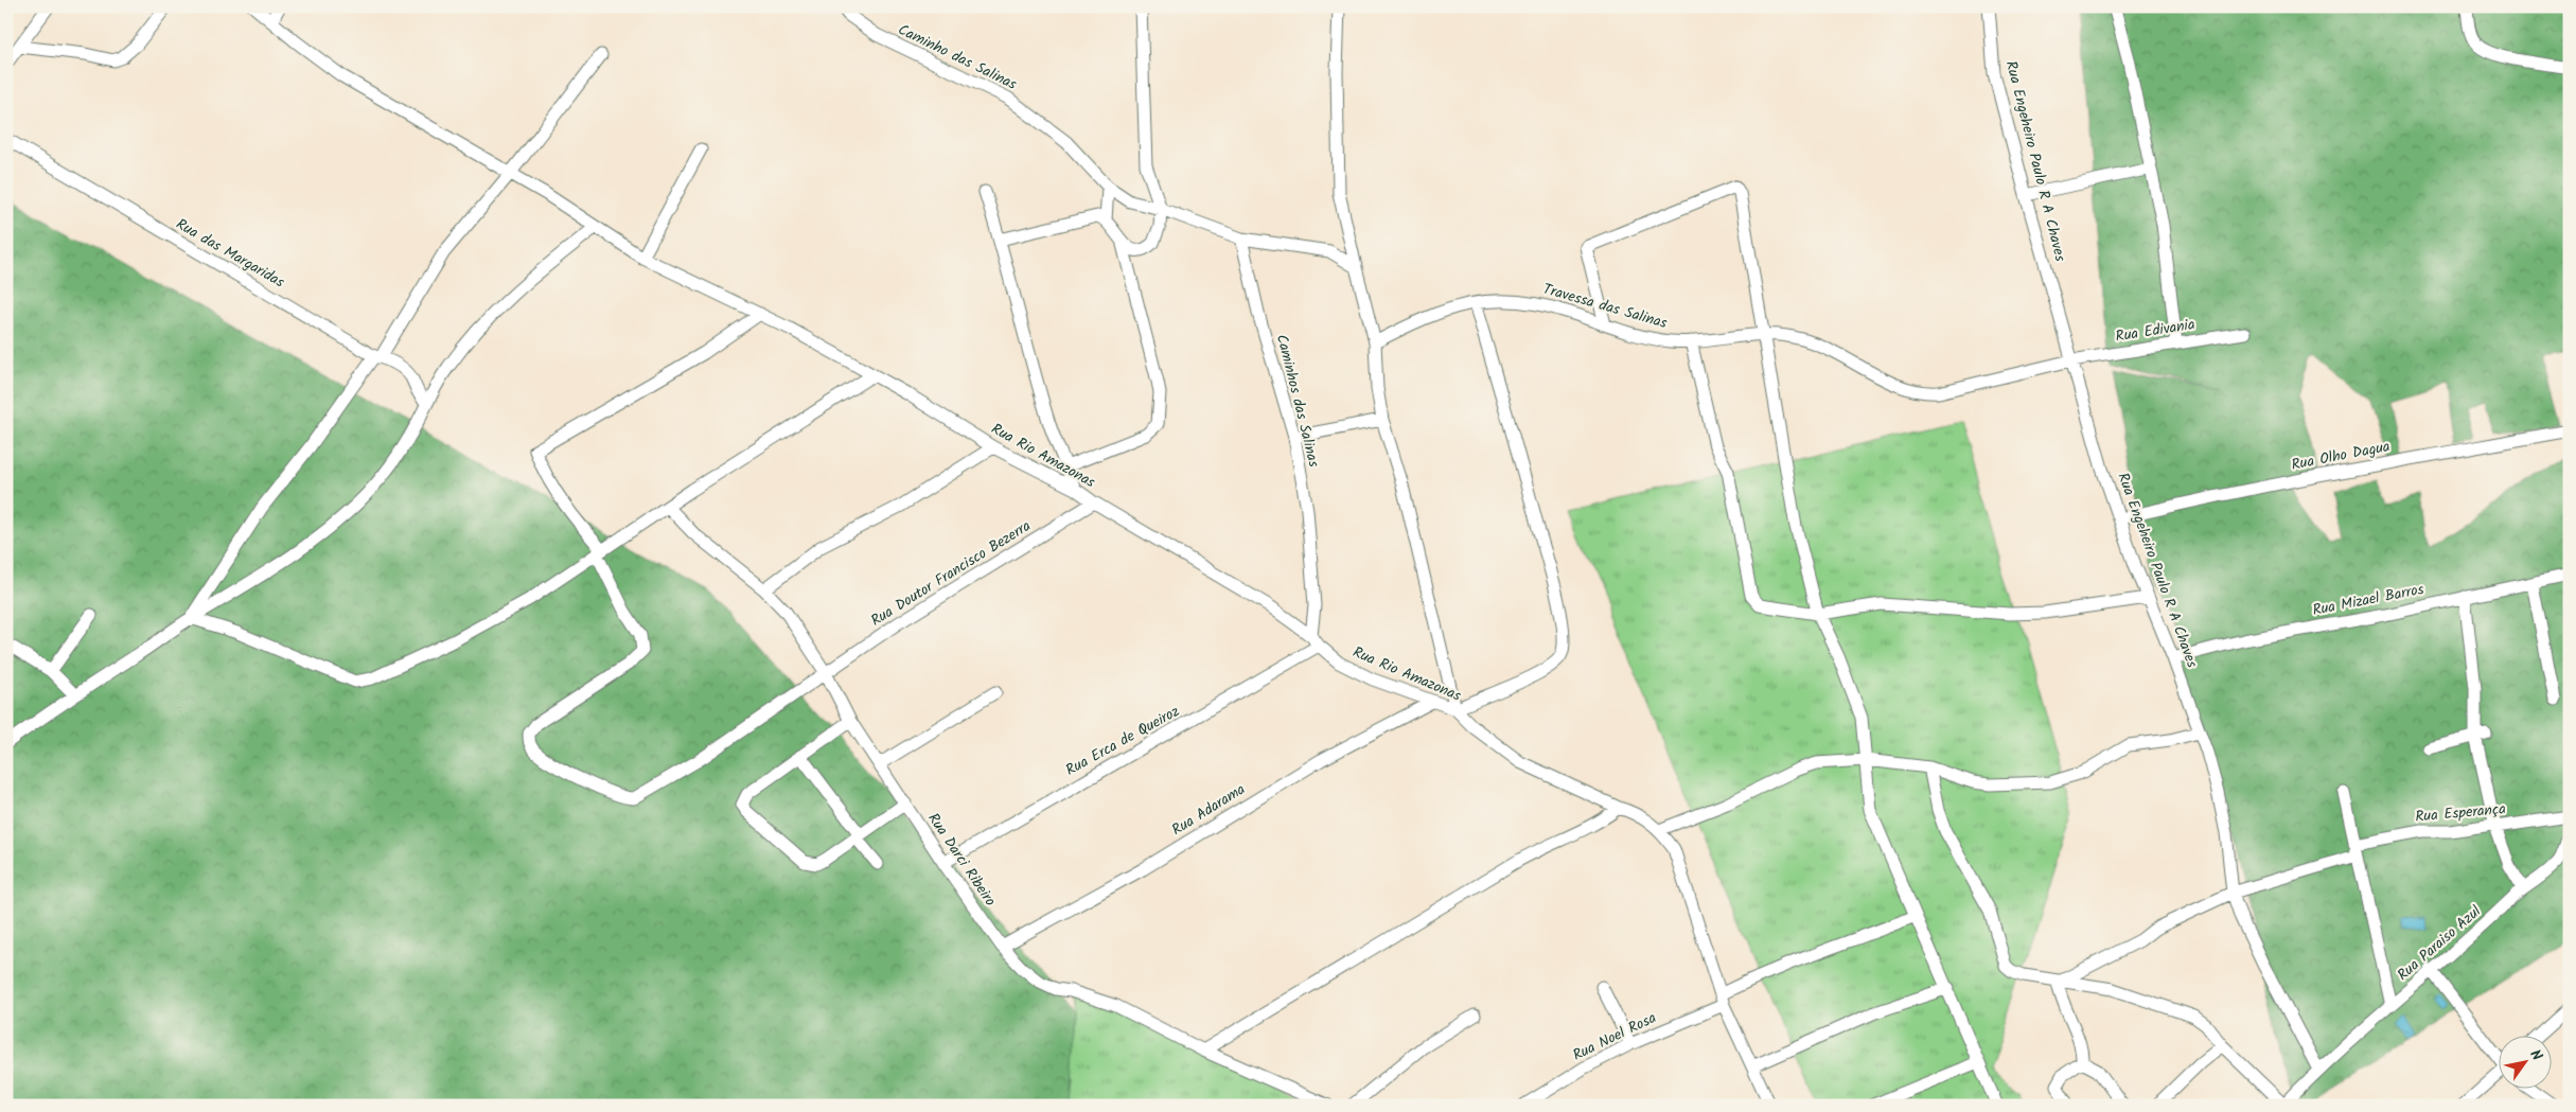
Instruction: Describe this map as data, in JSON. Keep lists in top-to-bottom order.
{
  "streets": {
    "street": [
      "Caminho das Salinas",
      "Rua Engeheiro Paulo R A Chaves",
      "Rua das Margaridas",
      "Travessa das Salinas",
      "Rua Edivania",
      "Caminhos das Salinas",
      "Rua Rio Amazonas",
      "Rua Olho Dagua",
      "Rua Doutor Francisco Bezerra",
      "Rua Mizael Barros",
      "Rua Erca de Queiroz",
      "Rua Adarama",
      "Rua Esperança",
      "Rua Darci Ribeiro",
      "Rua Paraiso Azul",
      "Rua Noel Rosa"
    ]
  },
  "crossings": [
    ["Caminho das Salinas", "Caminhos das Salinas"],
    ["Rua Engeheiro Paulo R A Chaves", "Travessa das Salinas"],
    ["Rua Engeheiro Paulo R A Chaves", "Rua Edivania"],
    ["Rua Engeheiro Paulo R A Chaves", "Rua Olho Dagua"],
    ["Rua Engeheiro Paulo R A Chaves", "Rua Mizael Barros"],
    ["Rua Engeheiro Paulo R A Chaves", "Rua Esperança"],
    ["Rua Engeheiro Paulo R A Chaves", "Rua Paraiso Azul"],
    ["Travessa das Salinas", "Rua Edivania"],
    ["Caminhos das Salinas", "Rua Rio Amazonas"],
    ["Caminhos das Salinas", "Rua Erca de Queiroz"],
    ["Rua Rio Amazonas", "Rua Doutor Francisco Bezerra"],
    ["Rua Rio Amazonas", "Rua Erca de Queiroz"],
    ["Rua Rio Amazonas", "Rua Adarama"],
    ["Rua Rio Amazonas", "Rua Noel Rosa"],
    ["Rua Doutor Francisco Bezerra", "Rua Darci Ribeiro"],
    ["Rua Erca de Queiroz", "Rua Darci Ribeiro"],
    ["Rua Adarama", "Rua Darci Ribeiro"]
  ],
  "north": "top right"
}
